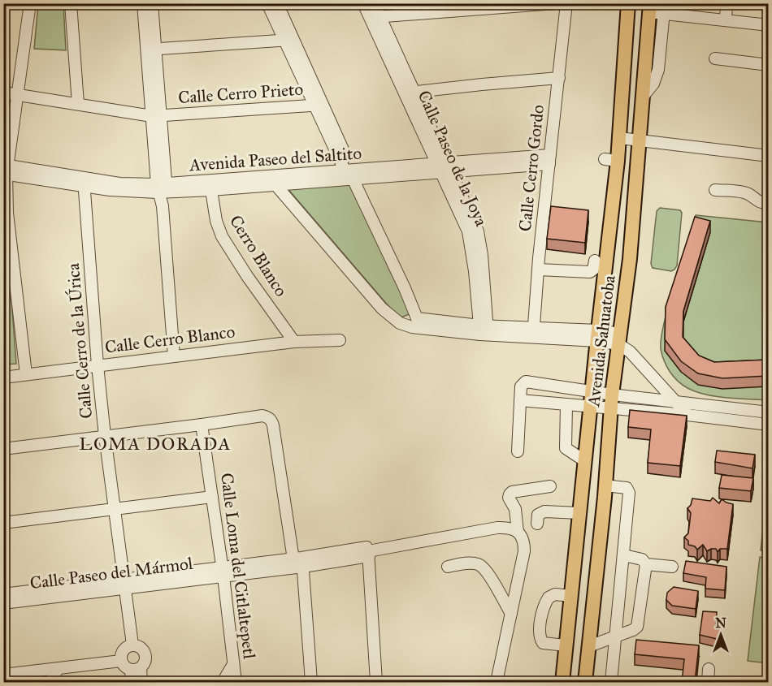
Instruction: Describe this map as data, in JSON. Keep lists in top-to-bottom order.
{
  "streets": {
    "main road": ["Avenida Sahuatoba"],
    "street": [
      "Calle Cerro Prieto",
      "Calle Paseo de la Joya",
      "Avenida Paseo del Saltito",
      "Calle Cerro Gordo",
      "Cerro Blanco",
      "Calle Cerro Blanco",
      "Calle Cerro de la Úrica",
      "Calle Loma del Citlaltepetl",
      "Calle Paseo del Mármol"
    ]
  },
  "crossings": [
    ["Calle Paseo de la Joya", "Avenida Paseo del Saltito"],
    ["Avenida Paseo del Saltito", "Calle Cerro Gordo"],
    ["Avenida Paseo del Saltito", "Cerro Blanco"],
    ["Avenida Paseo del Saltito", "Calle Cerro de la Úrica"],
    ["Cerro Blanco", "Calle Cerro Blanco"],
    ["Calle Cerro Blanco", "Calle Cerro de la Úrica"],
    ["Calle Cerro de la Úrica", "Calle Paseo del Mármol"],
    ["Calle Loma del Citlaltepetl", "Calle Paseo del Mármol"]
  ],
  "districts": ["LOMA DORADA"],
  "north": "top"
}
